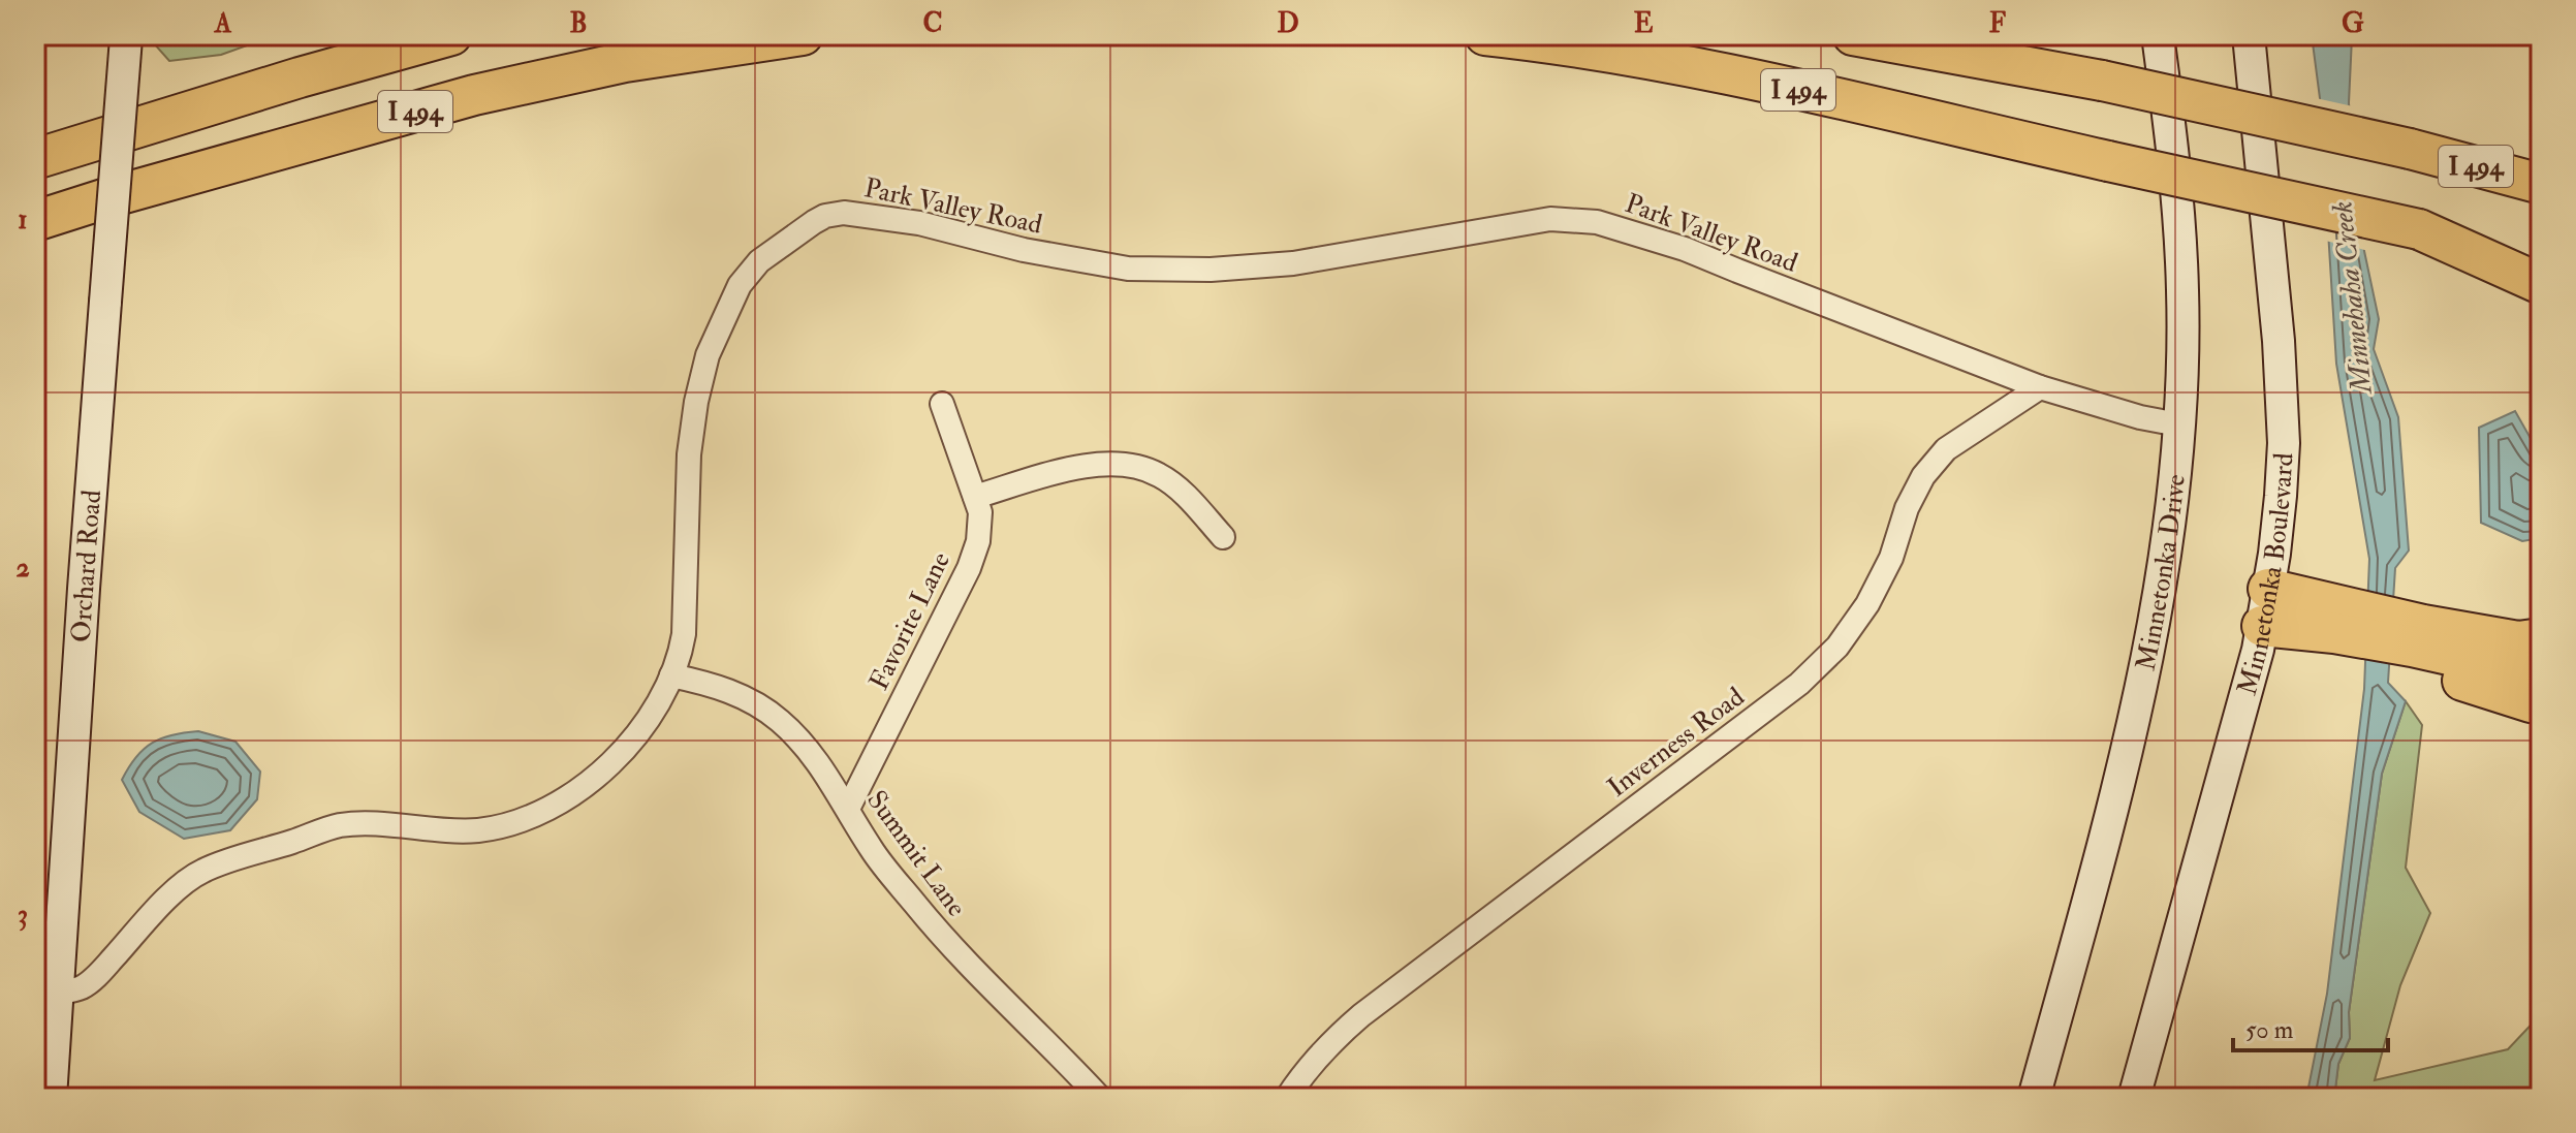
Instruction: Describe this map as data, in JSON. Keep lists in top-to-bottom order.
{
  "streets": {
    "highway": ["I 494"],
    "street": [
      "Park Valley Road",
      "Orchard Road",
      "Minnetonka Drive",
      "Minnetonka Boulevard",
      "Favorite Lane",
      "Inverness Road",
      "Summit Lane"
    ]
  },
  "crossings": [
    ["Park Valley Road", "Orchard Road"],
    ["Park Valley Road", "Minnetonka Drive"],
    ["Park Valley Road", "Inverness Road"],
    ["Park Valley Road", "Summit Lane"],
    ["Favorite Lane", "Summit Lane"]
  ],
  "water": ["Minnehaha Creek"],
  "scale_bar": "50 m",
  "grid": {
    "columns": [
      "A",
      "B",
      "C",
      "D",
      "E",
      "F",
      "G"
    ],
    "rows": ["1", "2", "3"]
  }
}
